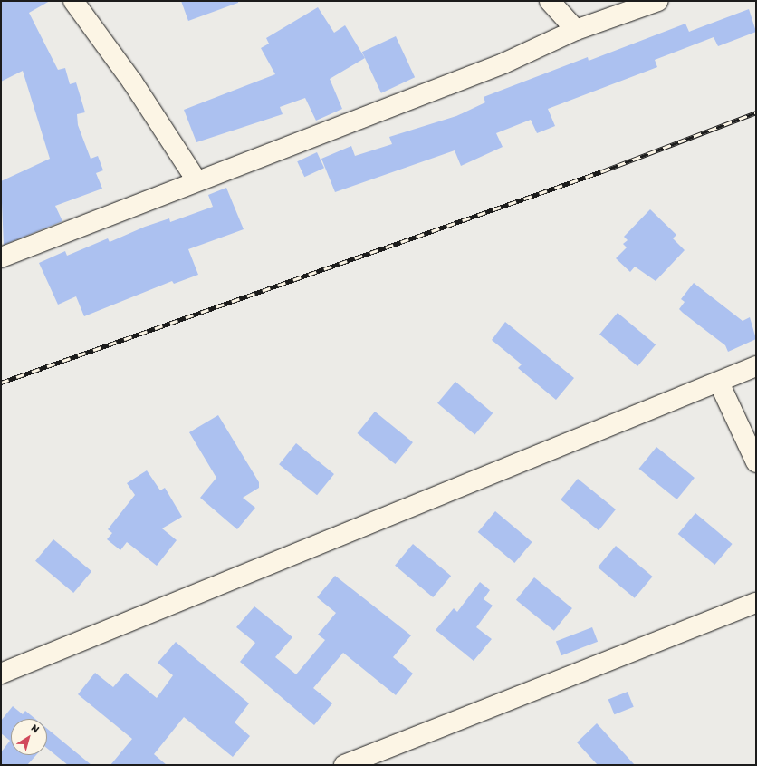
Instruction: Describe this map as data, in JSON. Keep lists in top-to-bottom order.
{
  "north": "top right"
}
